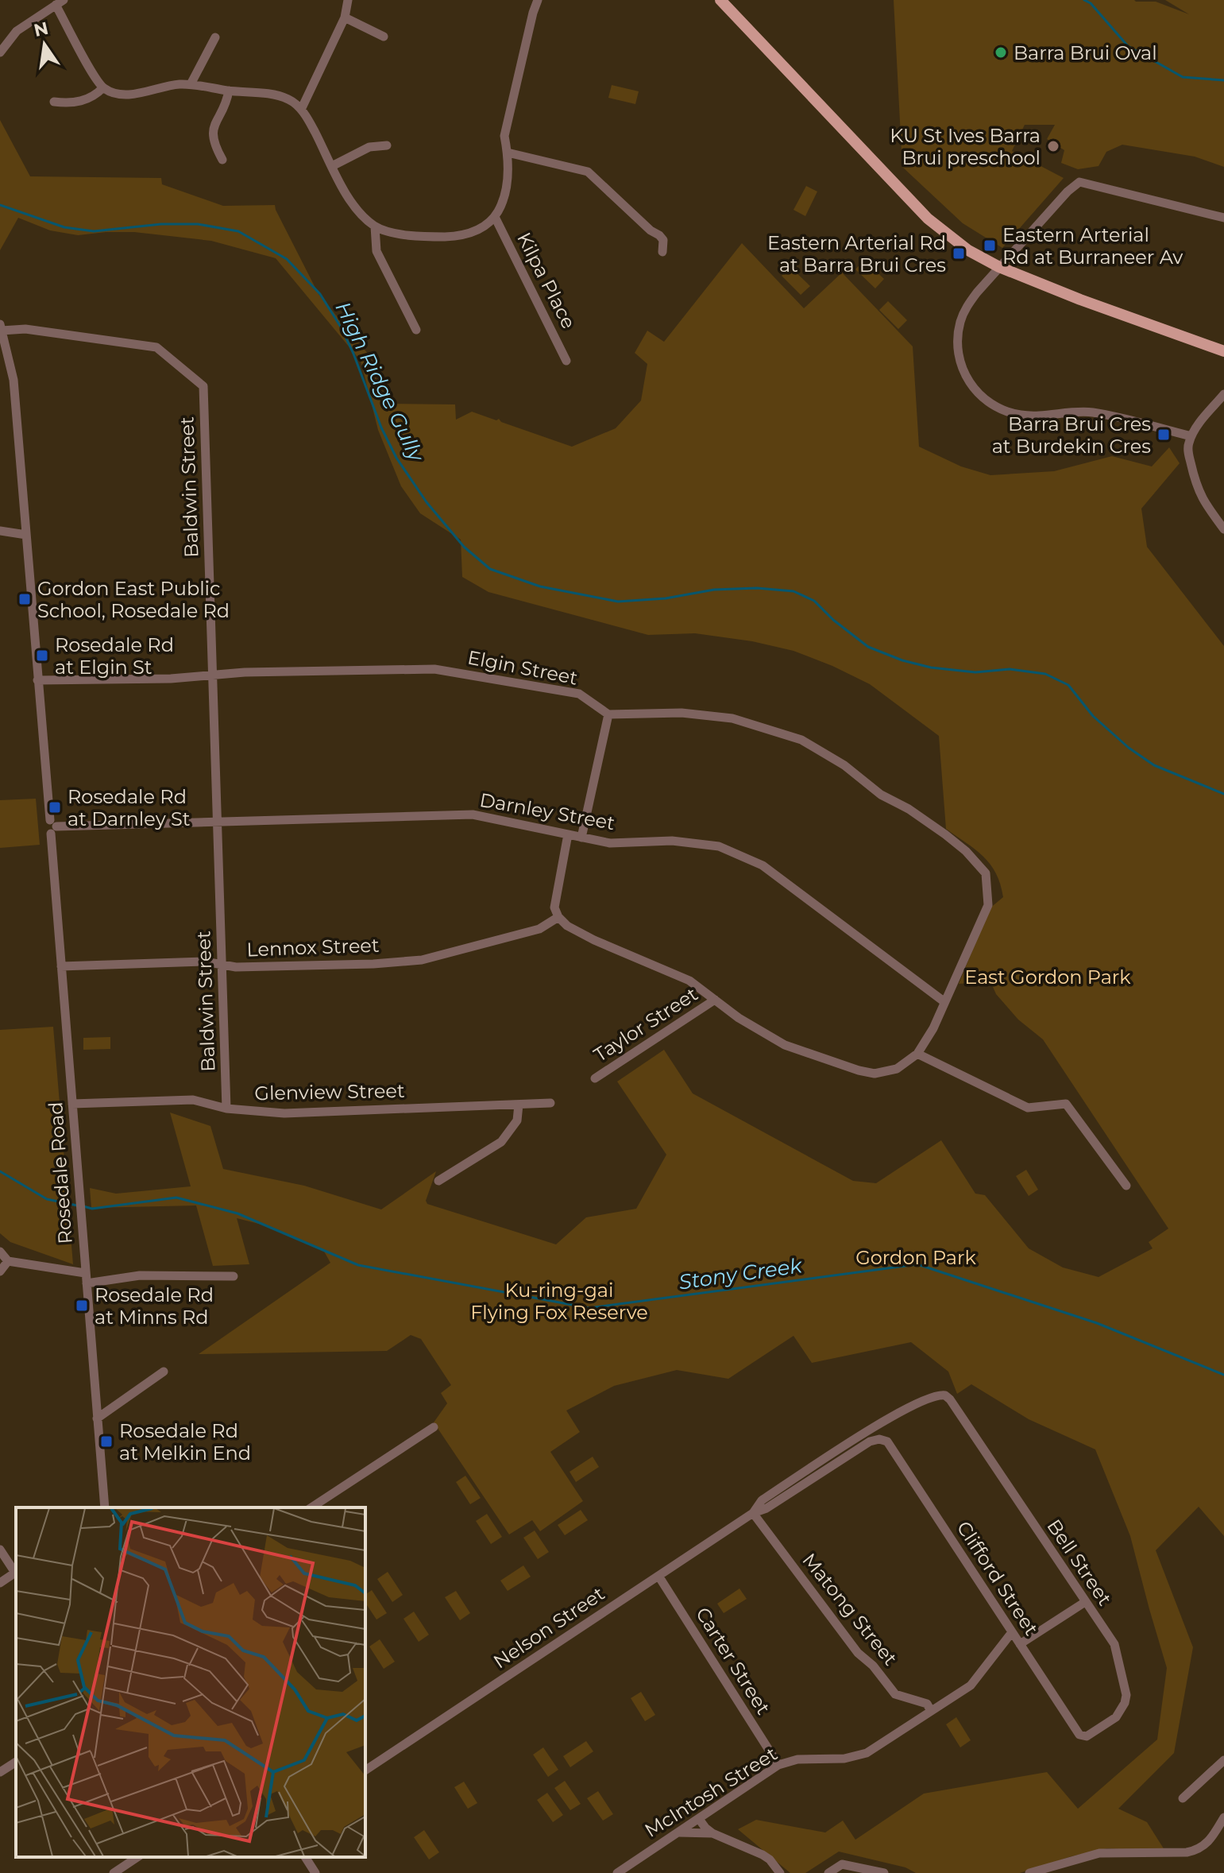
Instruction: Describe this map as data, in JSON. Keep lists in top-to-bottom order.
{
  "streets": {
    "street": [
      "Kilpa Place",
      "Baldwin Street",
      "Elgin Street",
      "Darnley Street",
      "Lennox Street",
      "Taylor Street",
      "Glenview Street",
      "Rosedale Road",
      "Bell Street",
      "Clifford Street",
      "Matong Street",
      "Nelson Street",
      "Carter Street",
      "McIntosh Street"
    ]
  },
  "crossings": [
    ["Baldwin Street", "Elgin Street"],
    ["Baldwin Street", "Darnley Street"],
    ["Baldwin Street", "Lennox Street"],
    ["Baldwin Street", "Glenview Street"],
    ["Baldwin Street", "Rosedale Road"],
    ["Elgin Street", "Rosedale Road"],
    ["Darnley Street", "Rosedale Road"],
    ["Lennox Street", "Rosedale Road"],
    ["Glenview Street", "Rosedale Road"],
    ["Bell Street", "Clifford Street"],
    ["Bell Street", "Nelson Street"],
    ["Clifford Street", "Nelson Street"],
    ["Clifford Street", "McIntosh Street"],
    ["Matong Street", "Nelson Street"],
    ["Matong Street", "McIntosh Street"],
    ["Nelson Street", "Carter Street"],
    ["Carter Street", "McIntosh Street"]
  ],
  "water": ["High Ridge Gully", "Stony Creek"],
  "parks": ["East Gordon Park", "Gordon Park", "Ku-ring-gai Flying Fox Reserve"],
  "places": {
    "other": ["Barra Brui Oval", "KU St Ives Barra Brui preschool"],
    "transit": [
      "Eastern Arterial Rd at Burraneer Av",
      "Eastern Arterial Rd at Barra Brui Cres",
      "Barra Brui Cres at Burdekin Cres",
      "Gordon East Public School, Rosedale Rd",
      "Rosedale Rd at Elgin St",
      "Rosedale Rd at Darnley St",
      "Rosedale Rd at Minns Rd",
      "Rosedale Rd at Melkin End"
    ]
  },
  "north": "top"
}
